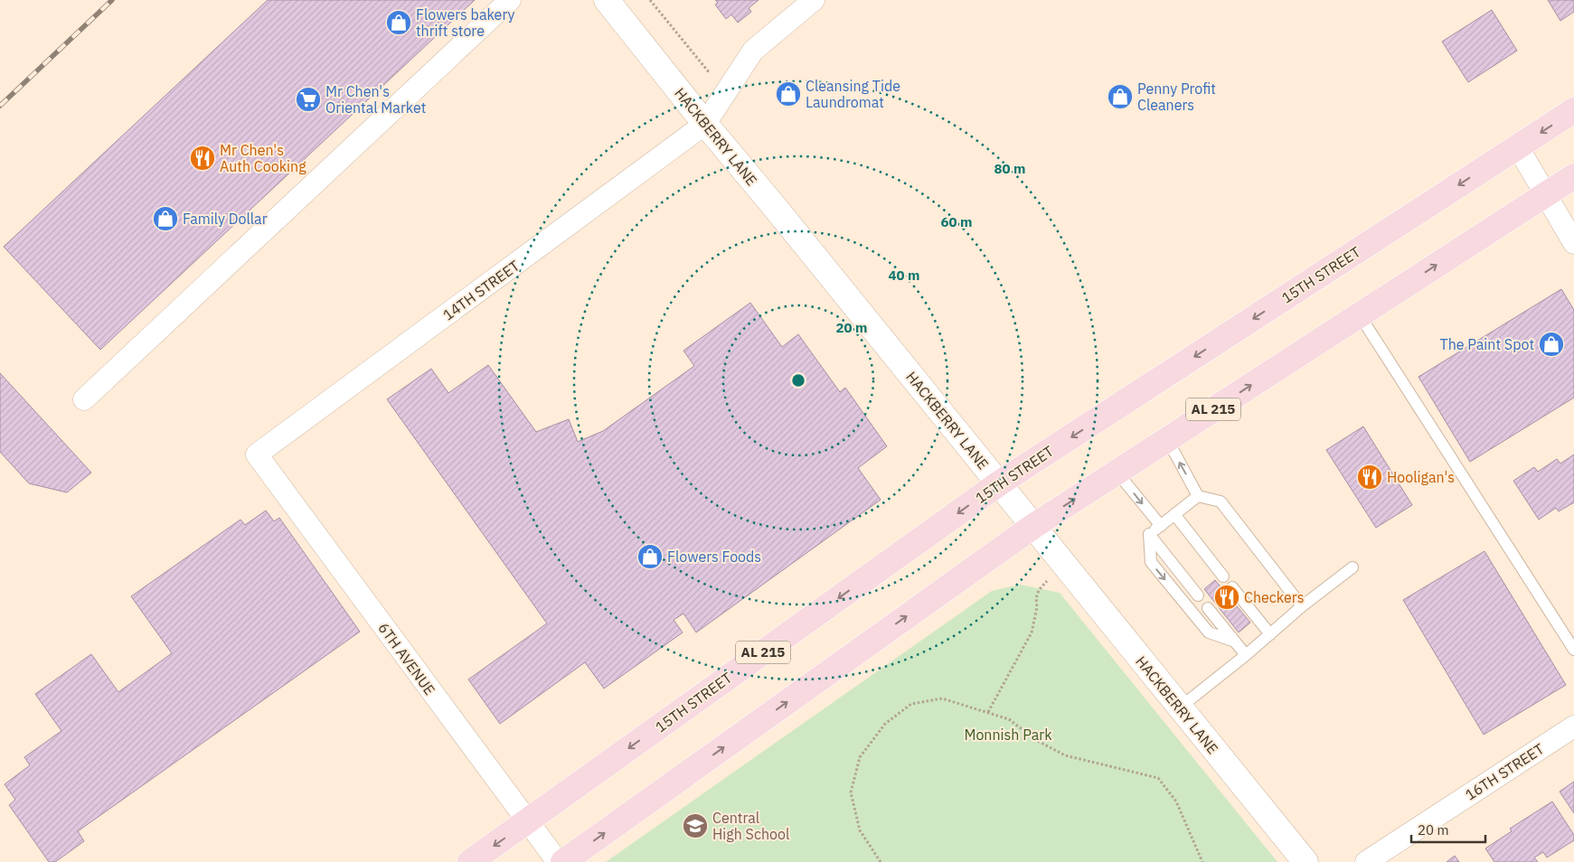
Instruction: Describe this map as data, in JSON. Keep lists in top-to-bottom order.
{
  "streets": {
    "main road": ["HACKBERRY LANE", "15TH STREET", "AL 215"],
    "street": ["14TH STREET", "6TH AVENUE", "16TH STREET"]
  },
  "crossings": [
    ["HACKBERRY LANE", "15TH STREET"],
    ["HACKBERRY LANE", "14TH STREET"],
    ["HACKBERRY LANE", "AL 215"],
    ["15TH STREET", "6TH AVENUE"],
    ["14TH STREET", "6TH AVENUE"]
  ],
  "parks": ["Monnish Park"],
  "places": {
    "shop": [
      "Flowers bakery thrift store",
      "Cleansing Tide Laundromat",
      "Penny Profit Cleaners",
      "Family Dollar",
      "The Paint Spot",
      "Flowers Foods"
    ],
    "supermarket": ["Mr Chen's Oriental Market"],
    "restaurant": ["Mr Chen's Auth Cooking", "Hooligan's", "Checkers"],
    "school or university": ["Central High School"]
  },
  "scale_bar": "20 m",
  "rings": [
    "80 m",
    "60 m",
    "40 m",
    "20 m"
  ]
}
